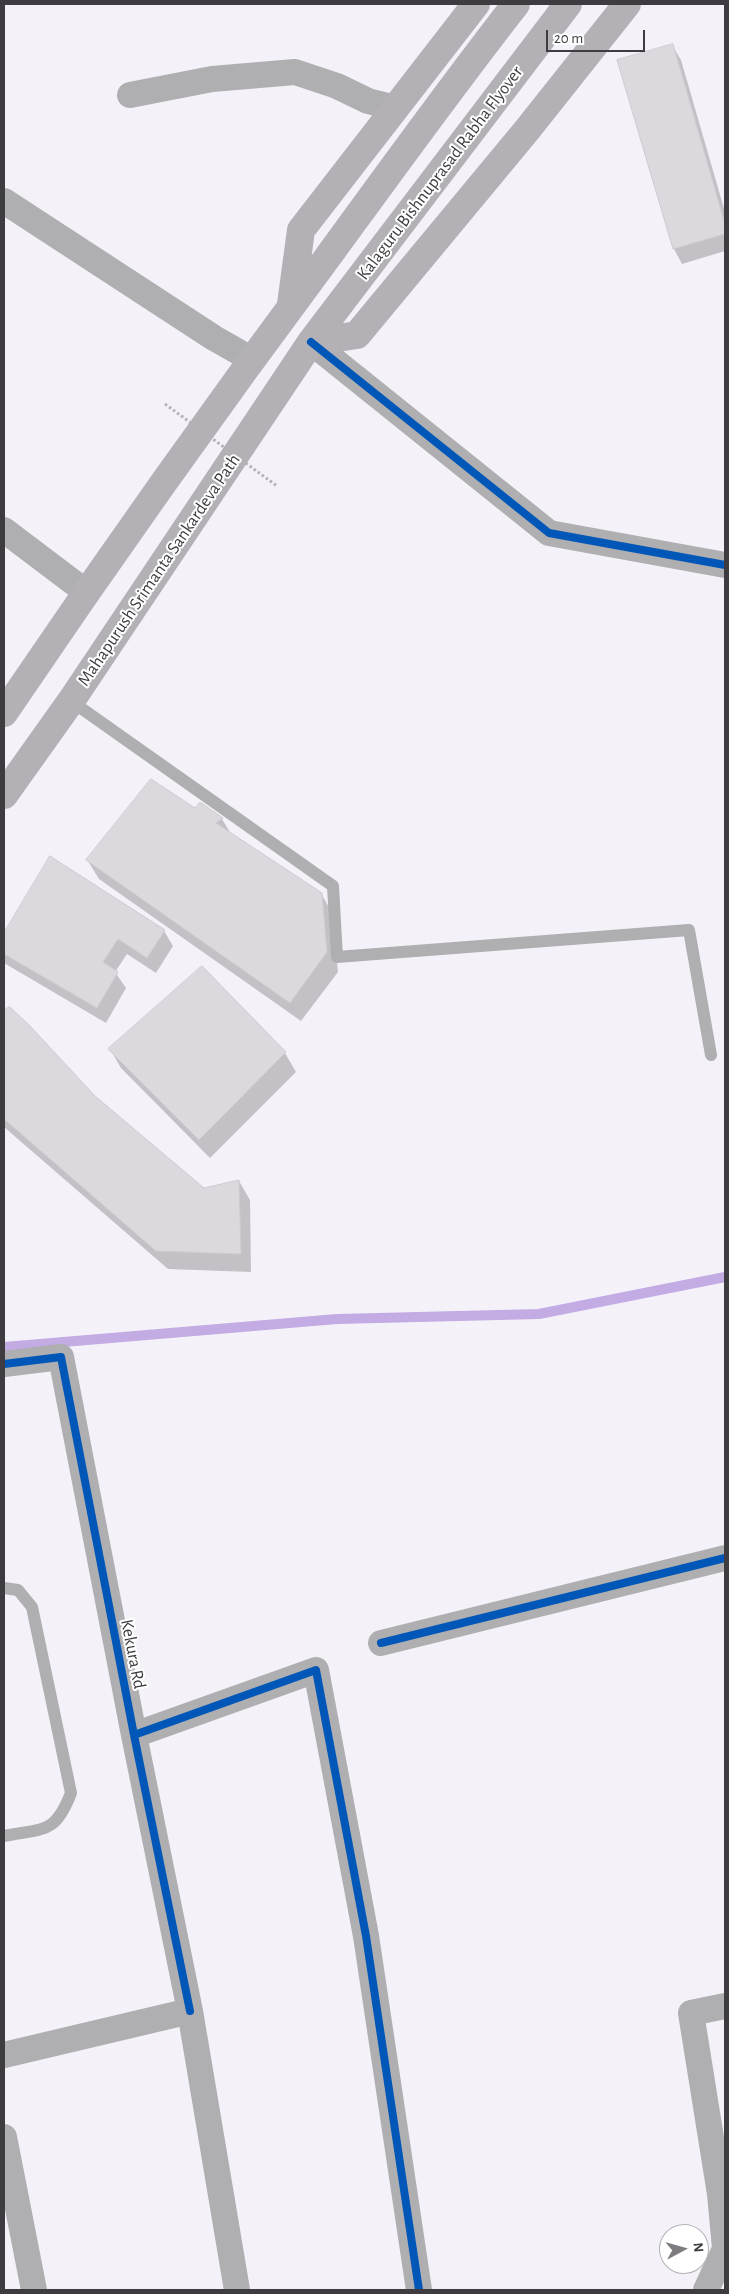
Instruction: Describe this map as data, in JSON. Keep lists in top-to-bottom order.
{
  "streets": {
    "main road": ["Kalaguru Bishnuprasad Rabha Flyover", "Mahapurush Srimanta Sankardeva Path"],
    "street": ["Kekura Rd"]
  },
  "crossings": [
    ["Kalaguru Bishnuprasad Rabha Flyover", "Mahapurush Srimanta Sankardeva Path"]
  ],
  "scale_bar": "20 m",
  "north": "right"
}
